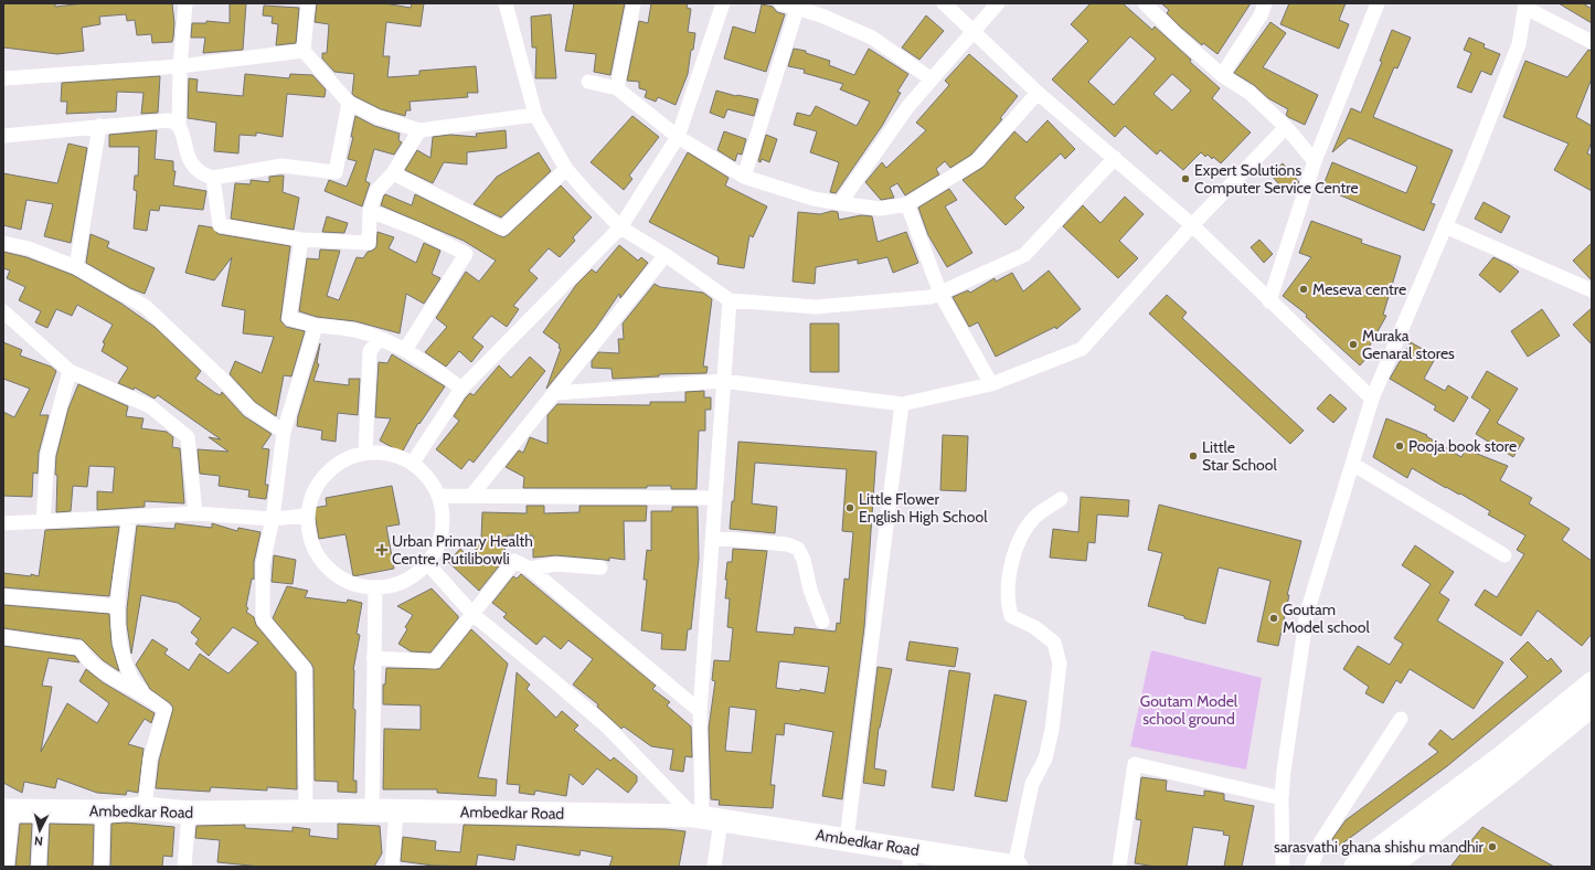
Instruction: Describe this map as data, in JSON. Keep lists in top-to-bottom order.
{
  "streets": {
    "main road": ["Ambedkar Road"]
  },
  "parks": ["Goutam Model school ground"],
  "places": {
    "other": [
      "Expert Solutions Computer Service Centre",
      "Meseva centre",
      "Muraka Genaral stores",
      "Pooja book store",
      "Little Star School",
      "Little Flower English High School",
      "Goutam Model school",
      "sarasvathi ghana shishu mandhir"
    ],
    "health": ["Urban Primary Health Centre, Putilibowli"]
  },
  "north": "bottom"
}
